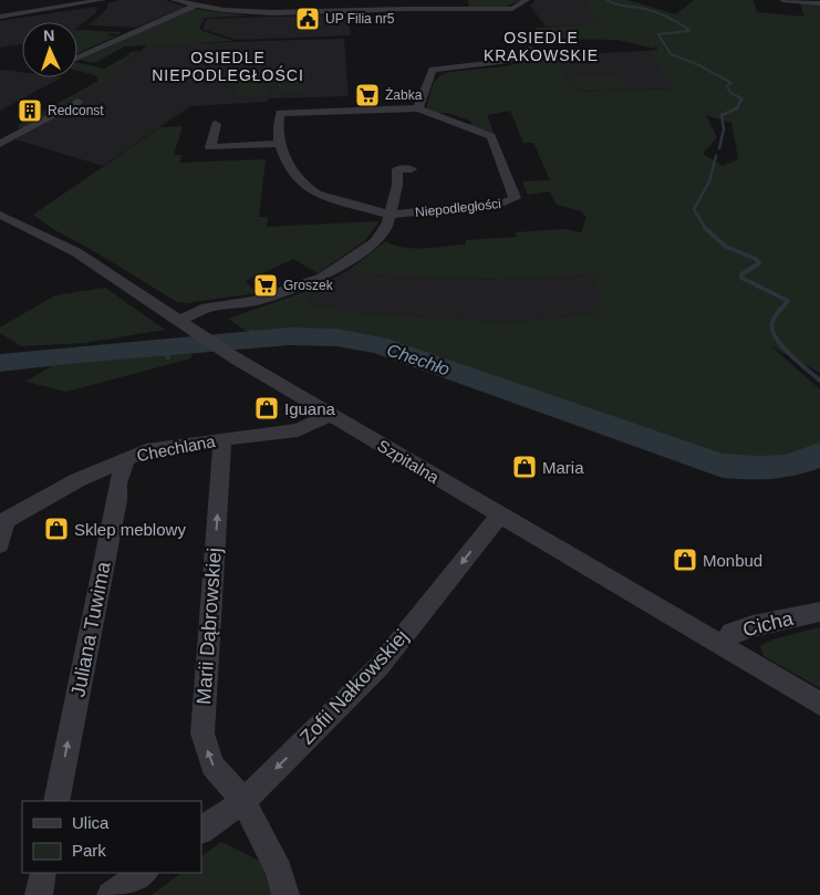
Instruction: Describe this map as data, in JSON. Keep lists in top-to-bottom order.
{
  "streets": {
    "street": [
      "Niepodległości",
      "Chechlana",
      "Szpitalna",
      "Cicha",
      "Marii Dąbrowskiej",
      "Juliana Tuwima",
      "Zofii Nałkowskiej"
    ]
  },
  "crossings": [
    ["Niepodległości", "Szpitalna"],
    ["Chechlana", "Szpitalna"],
    ["Chechlana", "Marii Dąbrowskiej"],
    ["Chechlana", "Juliana Tuwima"],
    ["Szpitalna", "Cicha"],
    ["Szpitalna", "Zofii Nałkowskiej"],
    ["Marii Dąbrowskiej", "Zofii Nałkowskiej"]
  ],
  "one_way": ["Marii Dąbrowskiej", "Juliana Tuwima", "Zofii Nałkowskiej"],
  "districts": ["OSIEDLE KRAKOWSKIE", "OSIEDLE NIEPODLEGŁOŚCI"],
  "water": ["Chechło"],
  "places": {
    "public building": ["UP Filia nr5"],
    "supermarket": ["Żabka", "Groszek"],
    "building": ["Redconst"],
    "shop": [
      "Iguana",
      "Maria",
      "Sklep meblowy",
      "Monbud"
    ]
  },
  "legend": ["Ulica", "Park"],
  "north": "top"
}
